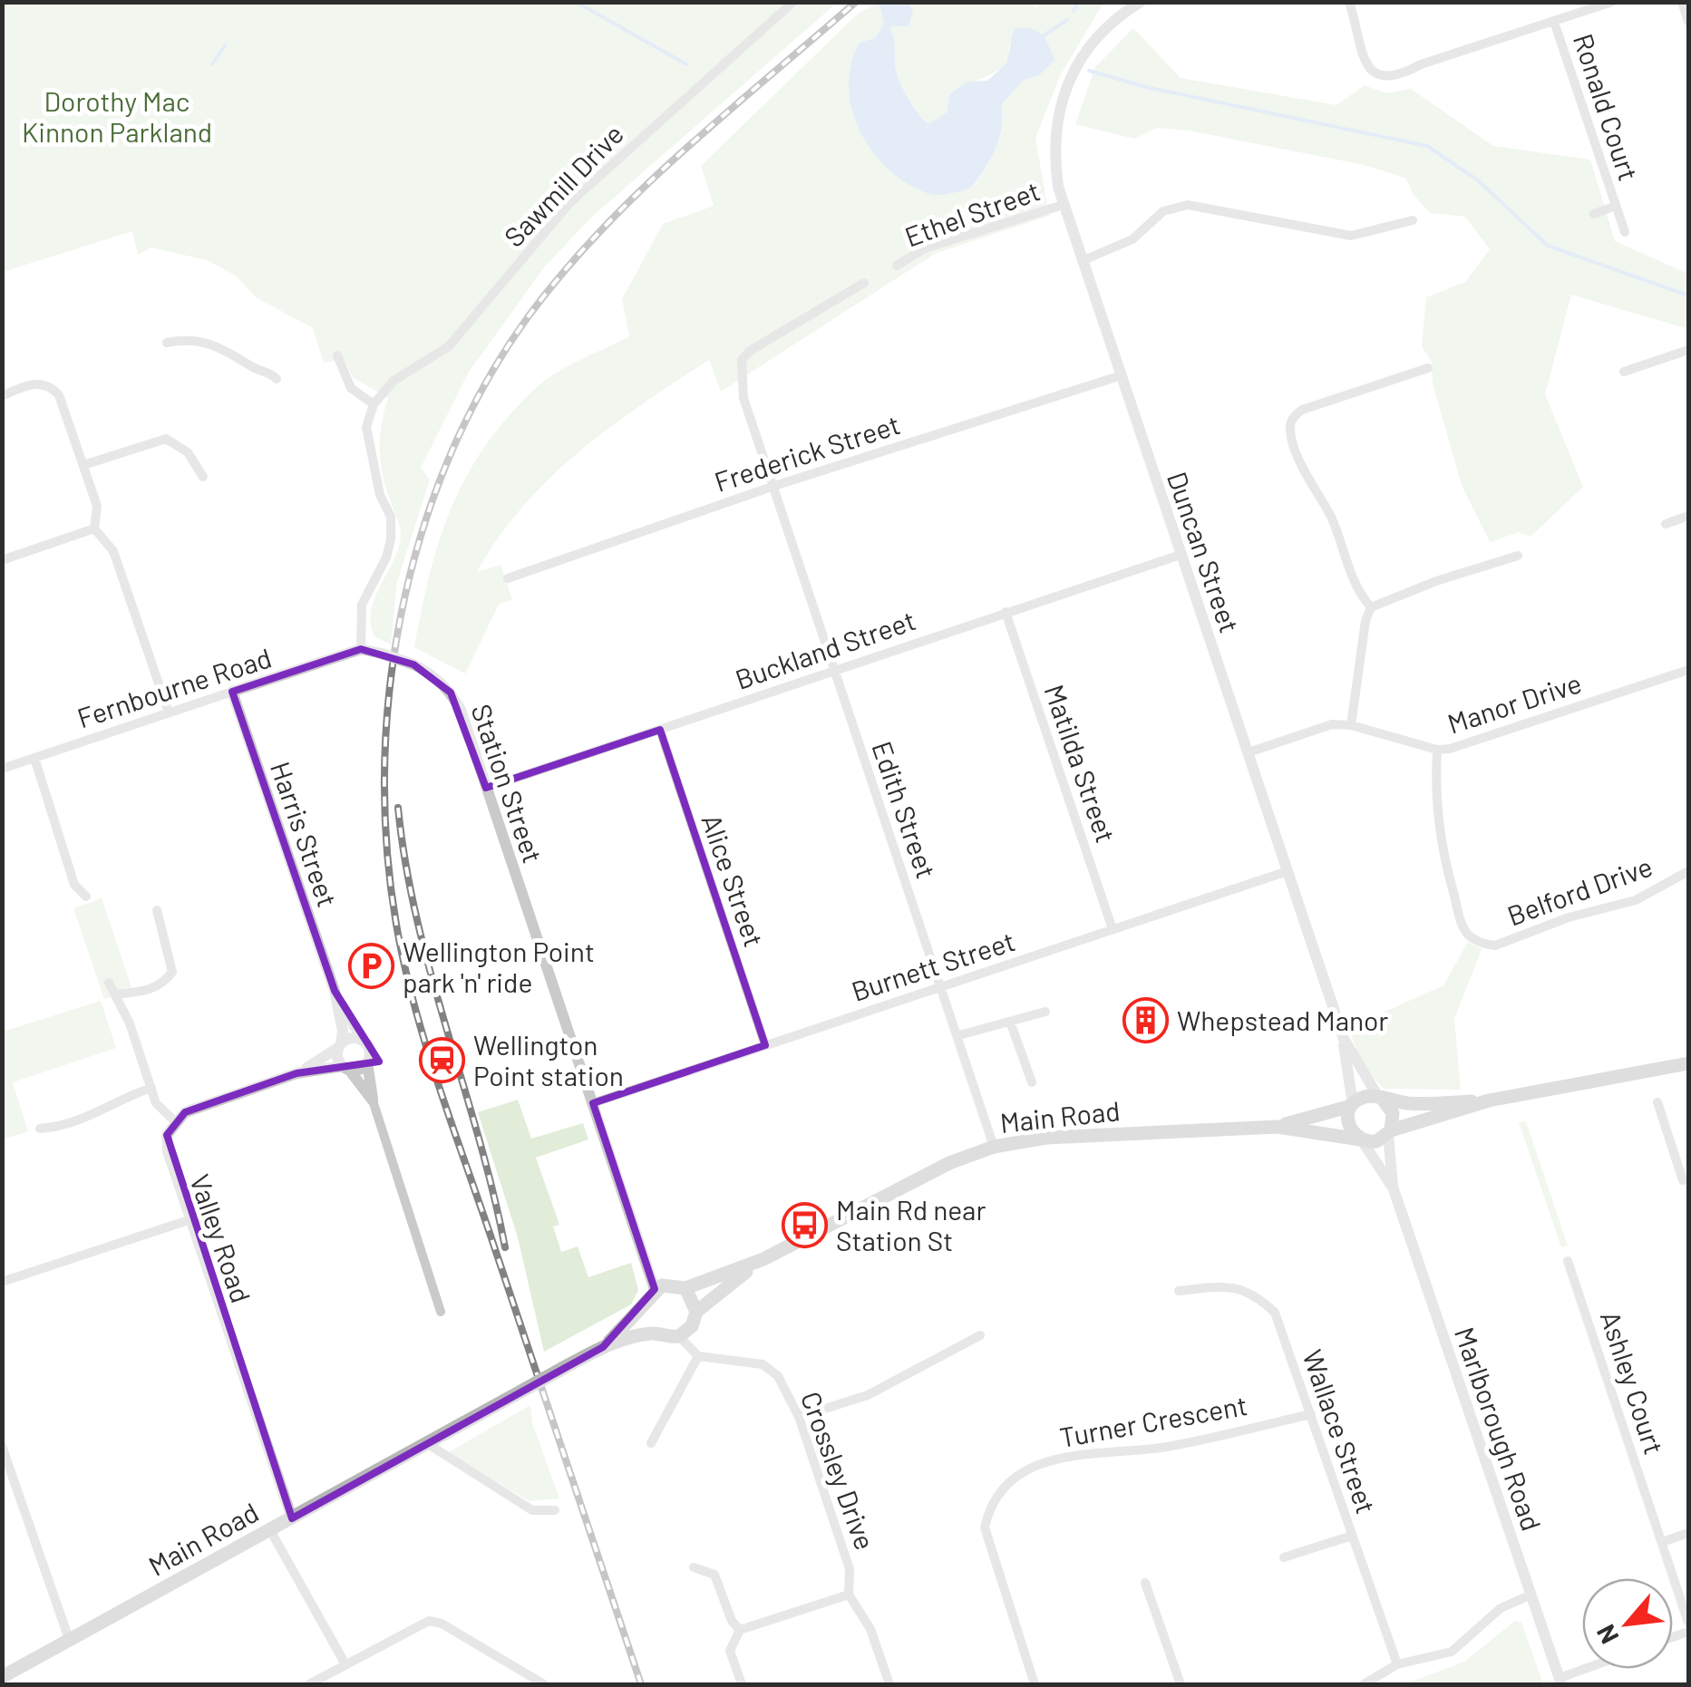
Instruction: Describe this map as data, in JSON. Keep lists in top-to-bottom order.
{
  "streets": {
    "main road": ["Main Road"],
    "street": [
      "Ronald Court",
      "Sawmill Drive",
      "Ethel Street",
      "Frederick Street",
      "Duncan Street",
      "Buckland Street",
      "Fernbourne Road",
      "Manor Drive",
      "Matilda Street",
      "Station Street",
      "Edith Street",
      "Harris Street",
      "Alice Street",
      "Belford Drive",
      "Burnett Street",
      "Valley Road",
      "Ashley Court",
      "Turner Crescent",
      "Marlborough Road",
      "Wallace Street",
      "Crossley Drive"
    ]
  },
  "crossings": [
    ["Ethel Street", "Duncan Street"],
    ["Frederick Street", "Duncan Street"],
    ["Frederick Street", "Edith Street"],
    ["Duncan Street", "Buckland Street"],
    ["Duncan Street", "Manor Drive"],
    ["Duncan Street", "Burnett Street"],
    ["Duncan Street", "Main Road"],
    ["Duncan Street", "Marlborough Road"],
    ["Buckland Street", "Matilda Street"],
    ["Buckland Street", "Station Street"],
    ["Buckland Street", "Edith Street"],
    ["Buckland Street", "Alice Street"],
    ["Fernbourne Road", "Station Street"],
    ["Fernbourne Road", "Harris Street"],
    ["Manor Drive", "Belford Drive"],
    ["Matilda Street", "Burnett Street"],
    ["Station Street", "Burnett Street"],
    ["Station Street", "Main Road"],
    ["Edith Street", "Burnett Street"],
    ["Edith Street", "Main Road"],
    ["Alice Street", "Burnett Street"],
    ["Main Road", "Valley Road"],
    ["Main Road", "Marlborough Road"],
    ["Turner Crescent", "Wallace Street"]
  ],
  "parks": ["Dorothy Mac Kinnon Parkland"],
  "places": {
    "parking": ["Wellington Point park 'n' ride"],
    "building": ["Whepstead Manor"],
    "station": ["Wellington Point station"],
    "bus stop": ["Main Rd near Station St"]
  },
  "north": "bottom left"
}
